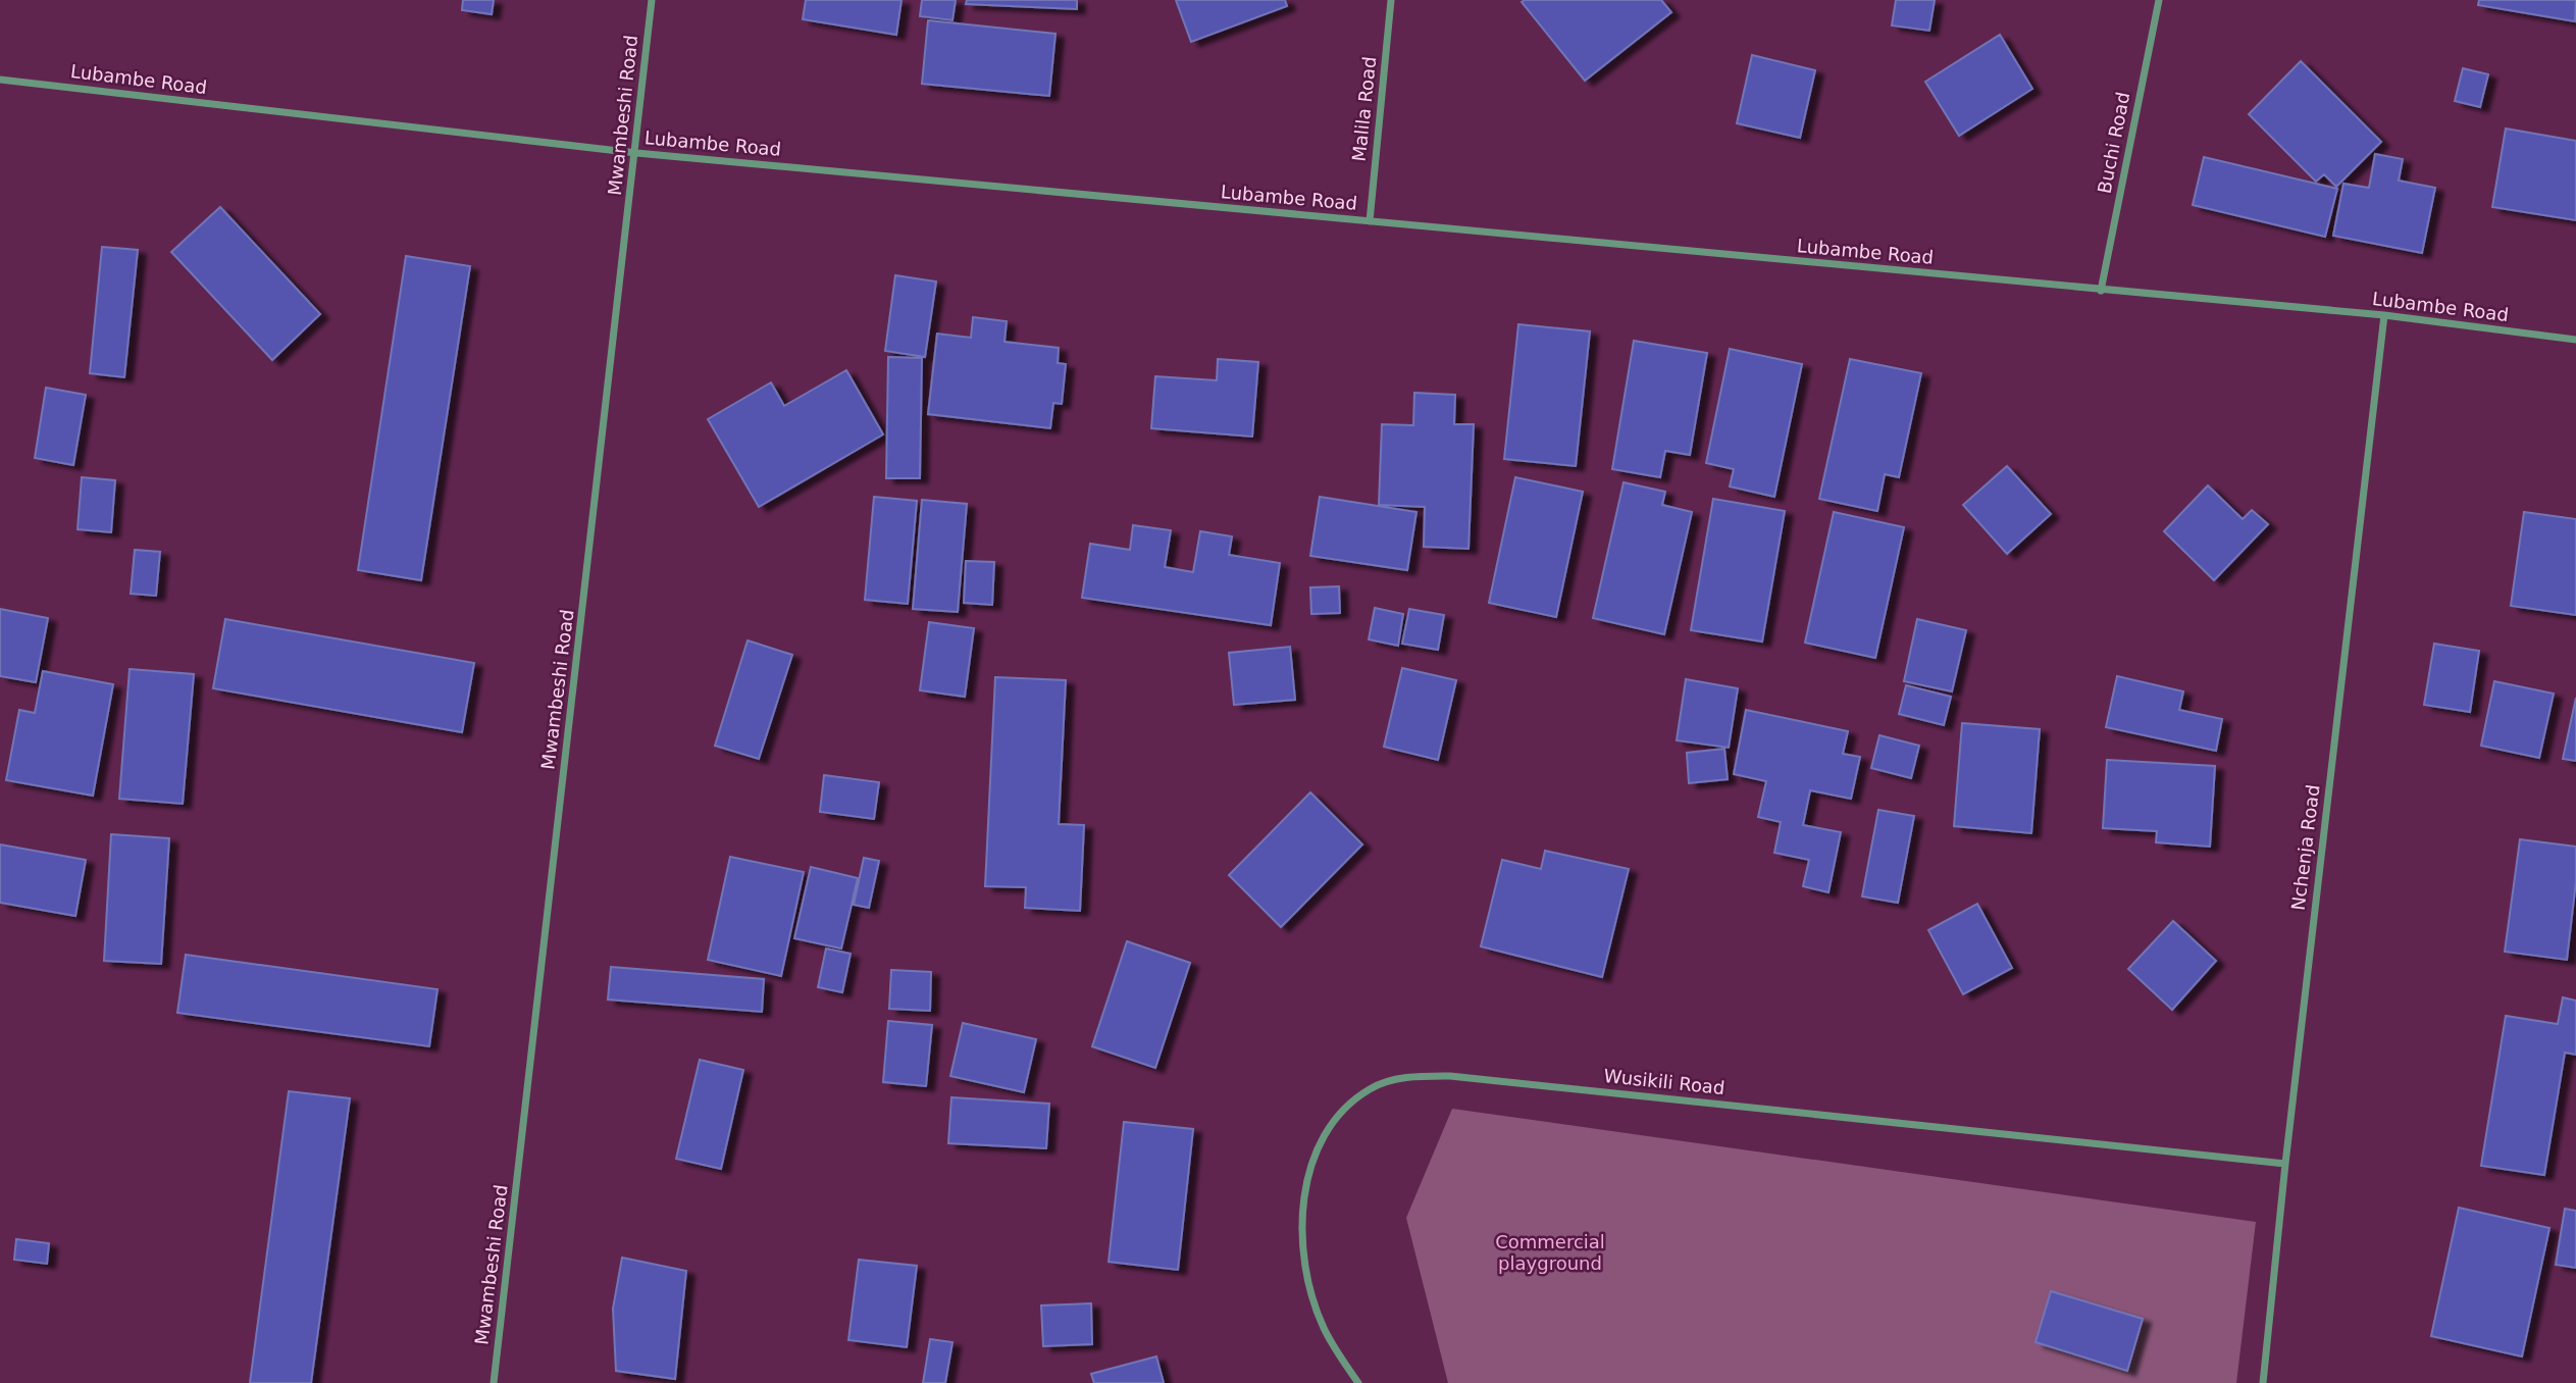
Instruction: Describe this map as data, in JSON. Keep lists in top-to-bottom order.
{
  "streets": {
    "street": [
      "Lubambe Road",
      "Malila Road",
      "Mwambeshi Road",
      "Buchi Road",
      "Nchenja Road",
      "Wusikili Road"
    ]
  },
  "crossings": [
    ["Lubambe Road", "Malila Road"],
    ["Lubambe Road", "Mwambeshi Road"],
    ["Lubambe Road", "Buchi Road"],
    ["Lubambe Road", "Nchenja Road"],
    ["Nchenja Road", "Wusikili Road"]
  ],
  "parks": ["Commercial playground"]
}
